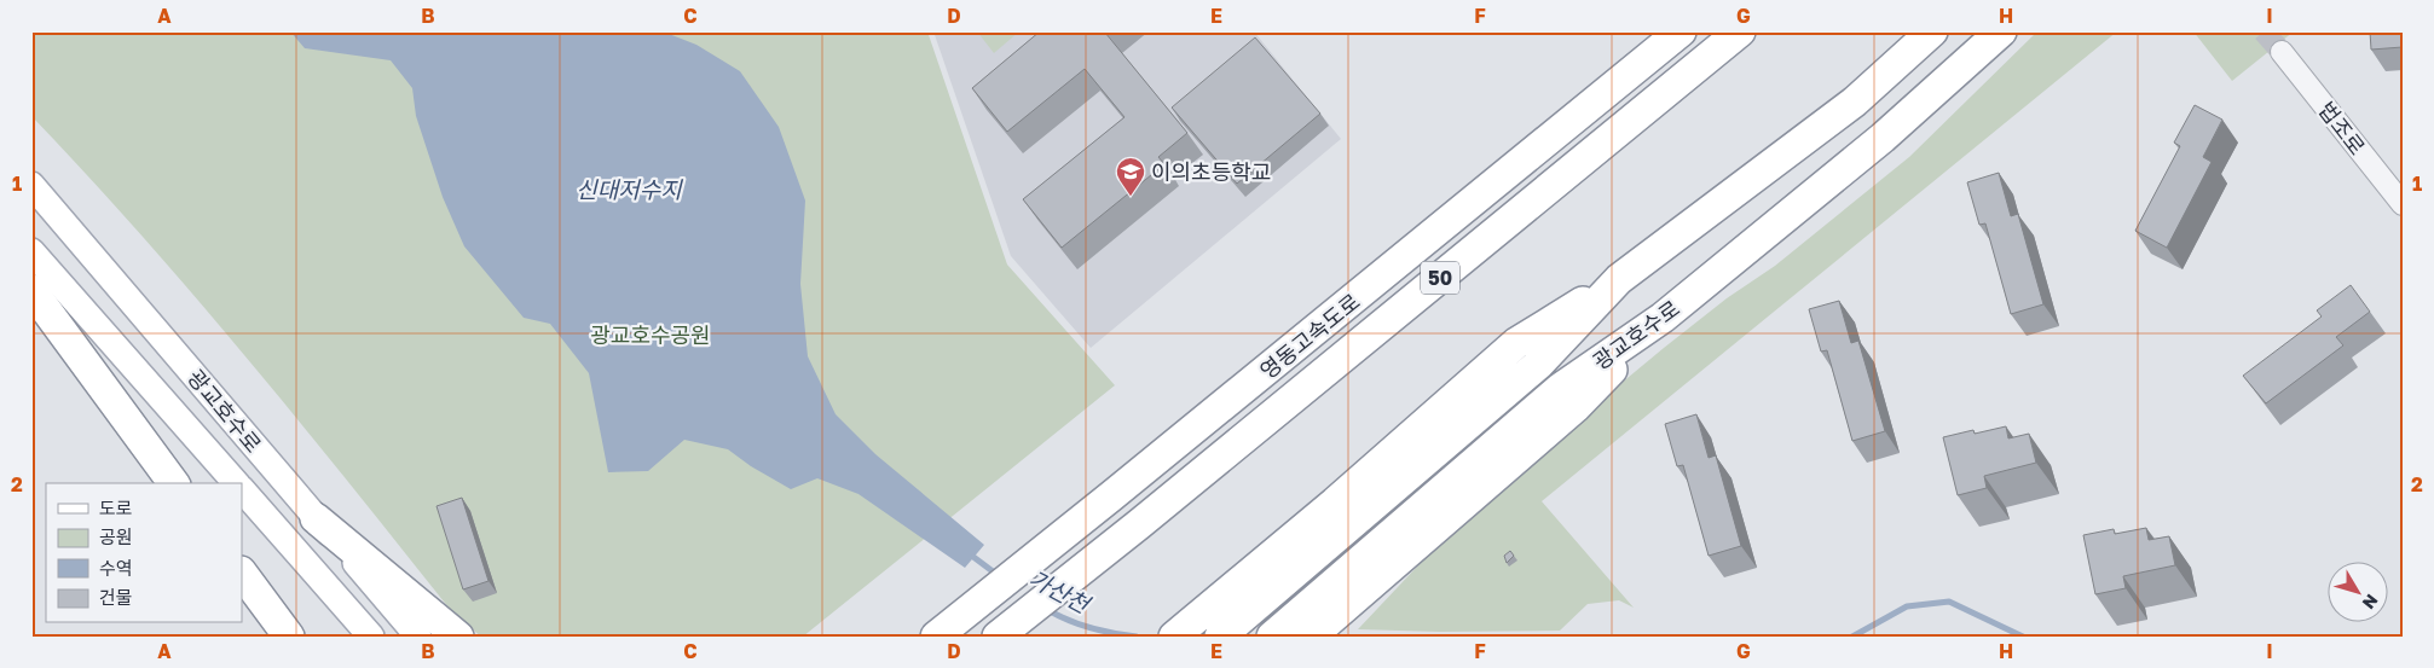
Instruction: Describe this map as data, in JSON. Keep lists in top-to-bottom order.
{
  "streets": {
    "highway": ["50", "광교호수로", "영동고속도로"],
    "street": ["법조로"]
  },
  "water": ["신대저수지", "가산천"],
  "parks": ["광교호수공원"],
  "places": {
    "school or university": ["이의초등학교"]
  },
  "legend": [
    "도로",
    "공원",
    "수역",
    "건물"
  ],
  "north": "bottom right",
  "grid": {
    "columns": [
      "A",
      "B",
      "C",
      "D",
      "E",
      "F",
      "G",
      "H",
      "I"
    ],
    "rows": ["1", "2"]
  }
}
